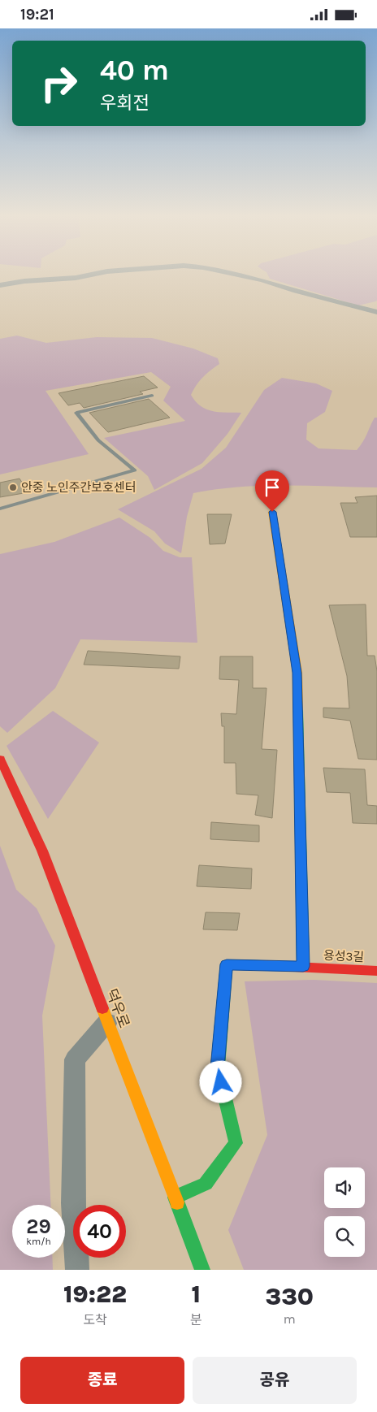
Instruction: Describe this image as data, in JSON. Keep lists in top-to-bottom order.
{
  "streets": {
    "street": ["용성3길", "덕우로"]
  },
  "crossings": [
    ["용성3길", "덕우로"]
  ],
  "places": ["안중 노인주간보호센터"],
  "page": {
    "status": "19:21",
    "turn": ["40 m", "우회전"],
    "speed": "29 km/h",
    "limit": "40",
    "eta": [
      "19:22",
      "도착",
      "1",
      "분",
      "330",
      "m"
    ],
    "buttons": ["종료", "공유"]
  }
}
